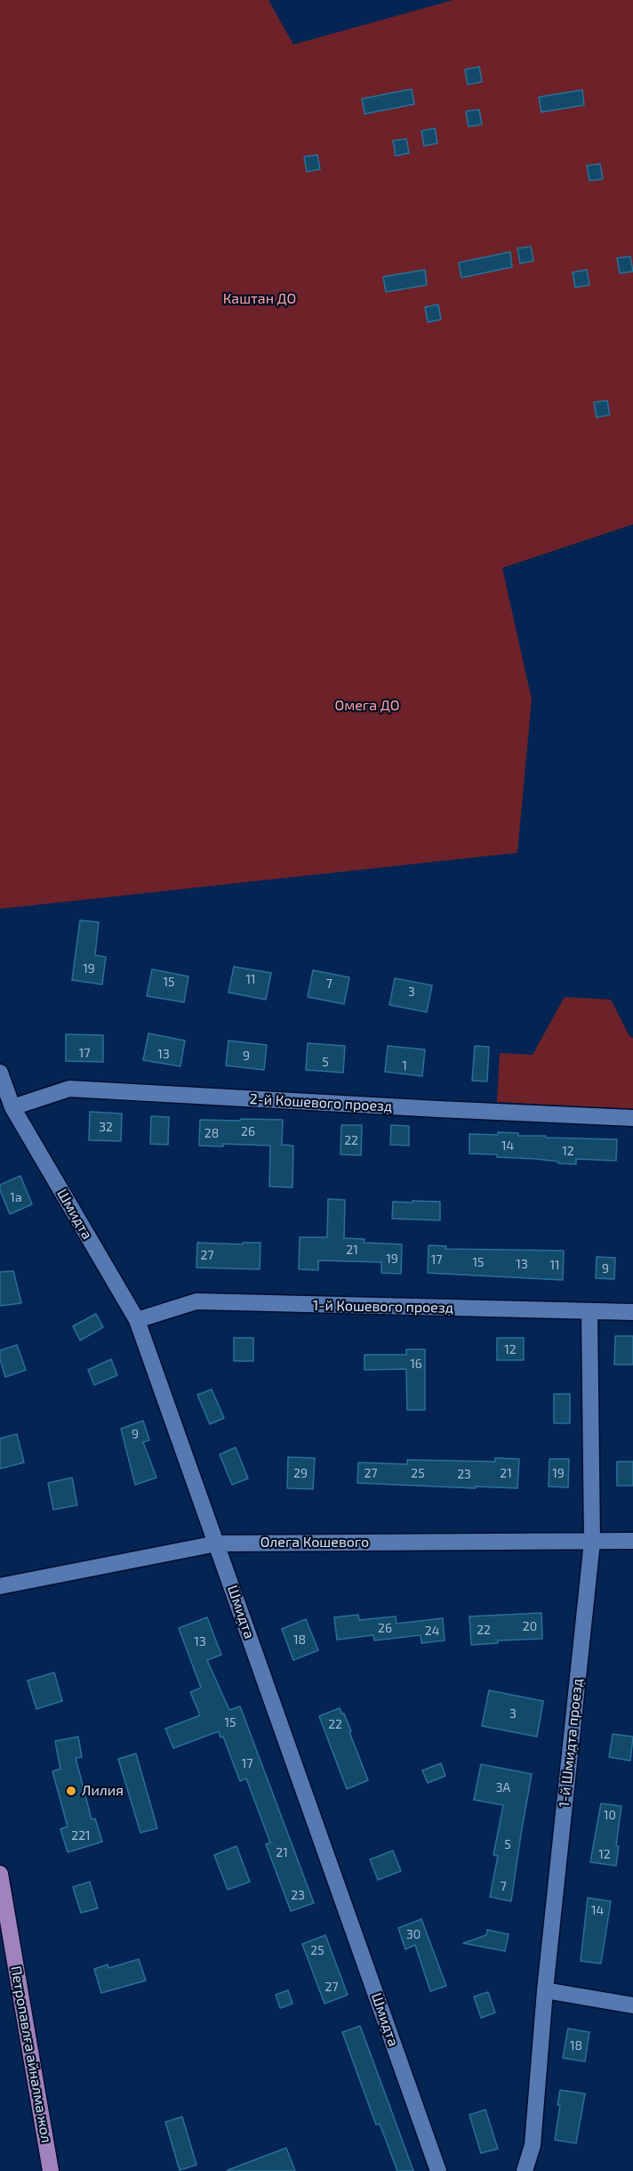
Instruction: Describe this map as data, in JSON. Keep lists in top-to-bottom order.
{
  "streets": {
    "highway": ["Петропавлға айналма жол"],
    "street": [
      "2-й Кошевого проезд",
      "Шмидта",
      "1-й Кошевого проезд",
      "Олега Кошевого",
      "1-й Шмидта проезд"
    ]
  },
  "crossings": [
    ["2-й Кошевого проезд", "Шмидта"],
    ["Шмидта", "1-й Кошевого проезд"],
    ["Шмидта", "Олега Кошевого"],
    ["1-й Кошевого проезд", "1-й Шмидта проезд"],
    ["Олега Кошевого", "1-й Шмидта проезд"]
  ],
  "parks": ["Каштан ДО", "Омега ДО"],
  "places": ["Лилия"],
  "house_numbers": [
    "19",
    "11",
    "15",
    "7",
    "3",
    "17",
    "13",
    "9",
    "5",
    "1",
    "32",
    "26",
    "28",
    "22",
    "14",
    "12",
    "1а",
    "21",
    "27",
    "19",
    "17",
    "15",
    "13",
    "11",
    "9",
    "12",
    "16",
    "9",
    "29",
    "27",
    "25",
    "21",
    "19",
    "23",
    "20",
    "26",
    "22",
    "24",
    "18",
    "13",
    "3",
    "15",
    "22",
    "17",
    "3А",
    "10",
    "221",
    "5",
    "21",
    "12",
    "7",
    "23",
    "14",
    "30",
    "25",
    "27",
    "18"
  ]
}
